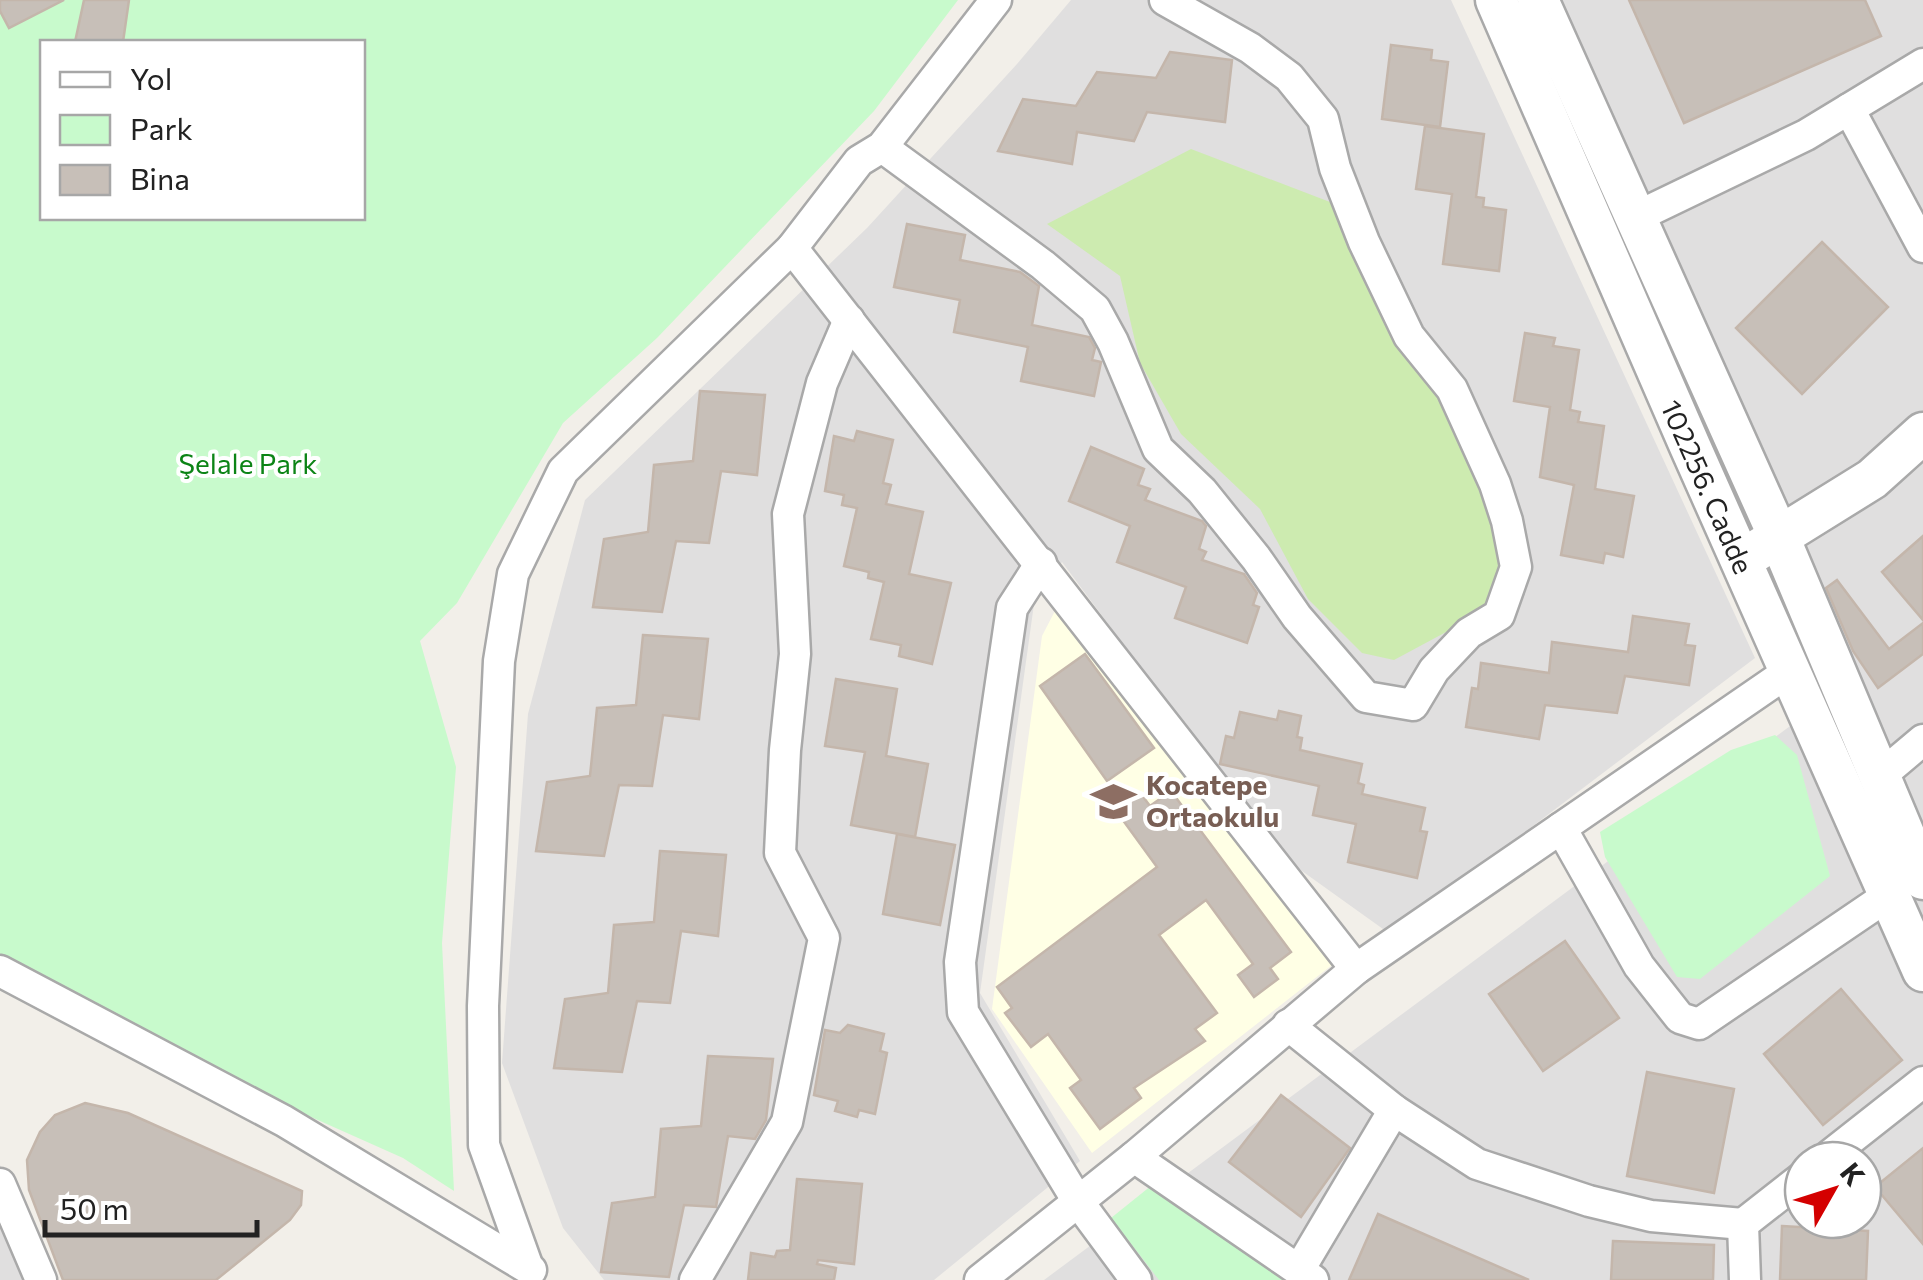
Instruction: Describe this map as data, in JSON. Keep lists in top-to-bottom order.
{
  "streets": {
    "street": ["102256. Cadde"]
  },
  "parks": ["Şelale Park"],
  "places": {
    "school or university": ["Kocatepe Ortaokulu"]
  },
  "legend": ["Yol", "Park", "Bina"],
  "scale_bar": "50 m",
  "north": "top right"
}
